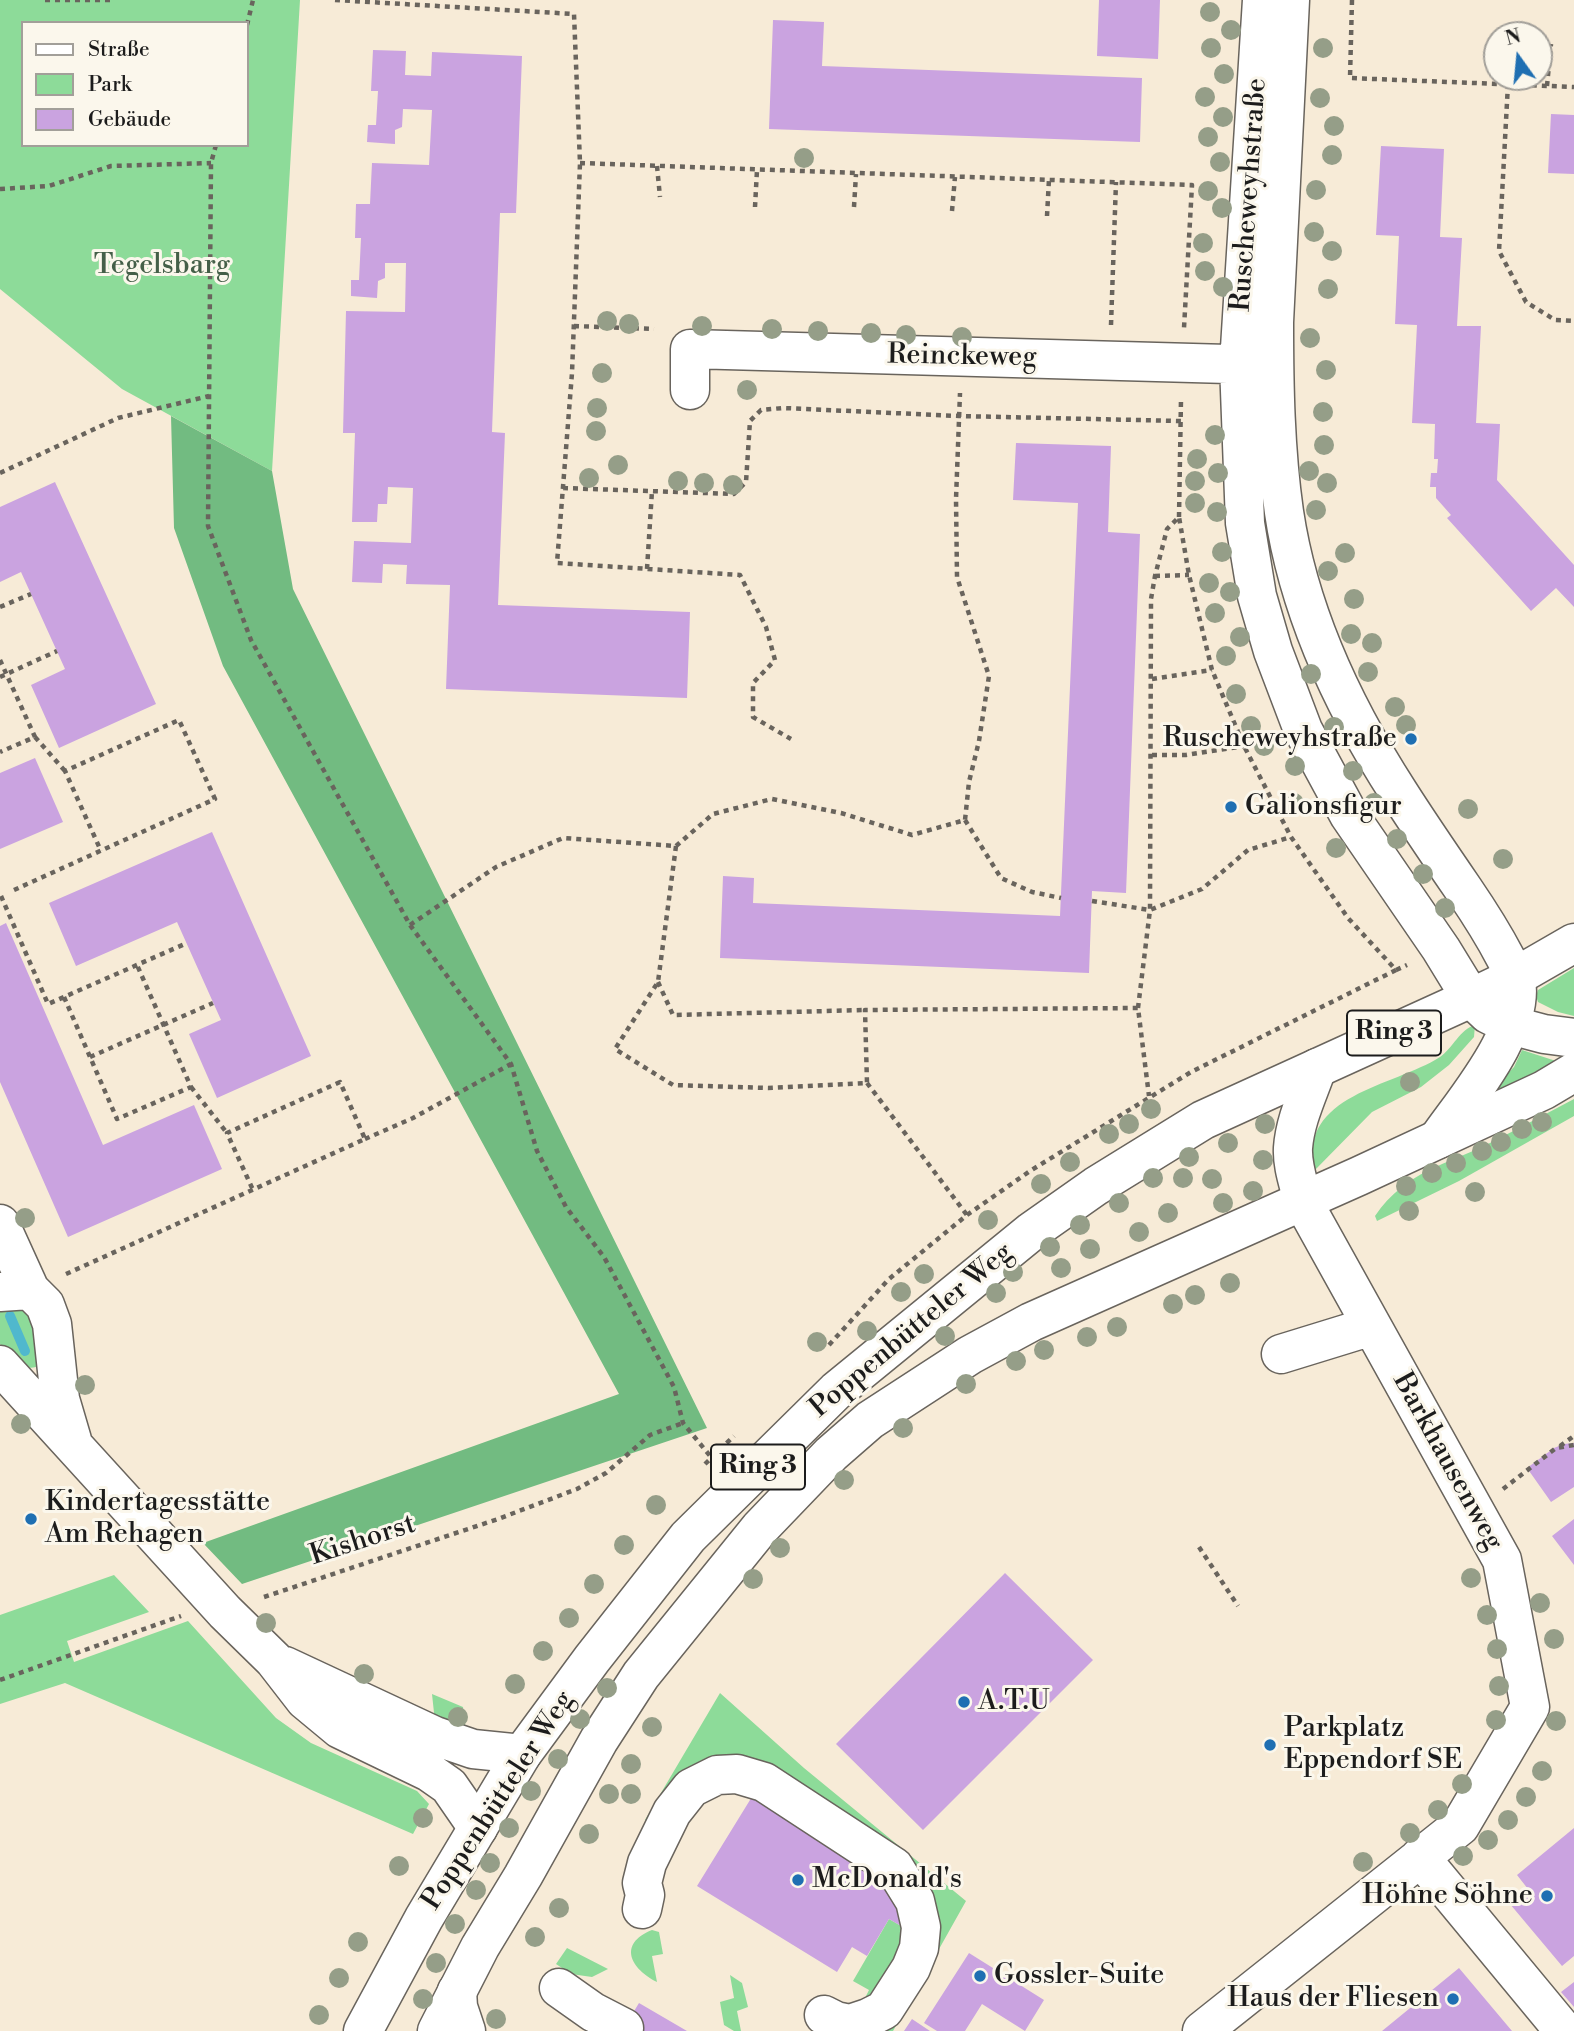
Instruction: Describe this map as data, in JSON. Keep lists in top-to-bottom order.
{
  "streets": {
    "street": [
      "Ruscheweyhstraße",
      "Reinckeweg",
      "Ring 3",
      "Poppenbütteler Weg",
      "Barkhausenweg"
    ],
    "path": ["Kishorst"]
  },
  "crossings": [
    ["Ruscheweyhstraße", "Reinckeweg"],
    ["Ruscheweyhstraße", "Poppenbütteler Weg"],
    ["Poppenbütteler Weg", "Barkhausenweg"]
  ],
  "parks": ["Tegelsbarg"],
  "places": [
    "Ruscheweyhstraße",
    "Galionsfigur",
    "Kindertagesstätte Am Rehagen",
    "A.T.U",
    "Parkplatz Eppendorf SE",
    "McDonald's",
    "Höhne Söhne",
    "Gossler-Suite",
    "Haus der Fliesen"
  ],
  "legend": ["Straße", "Park", "Gebäude"],
  "north": "top"
}
